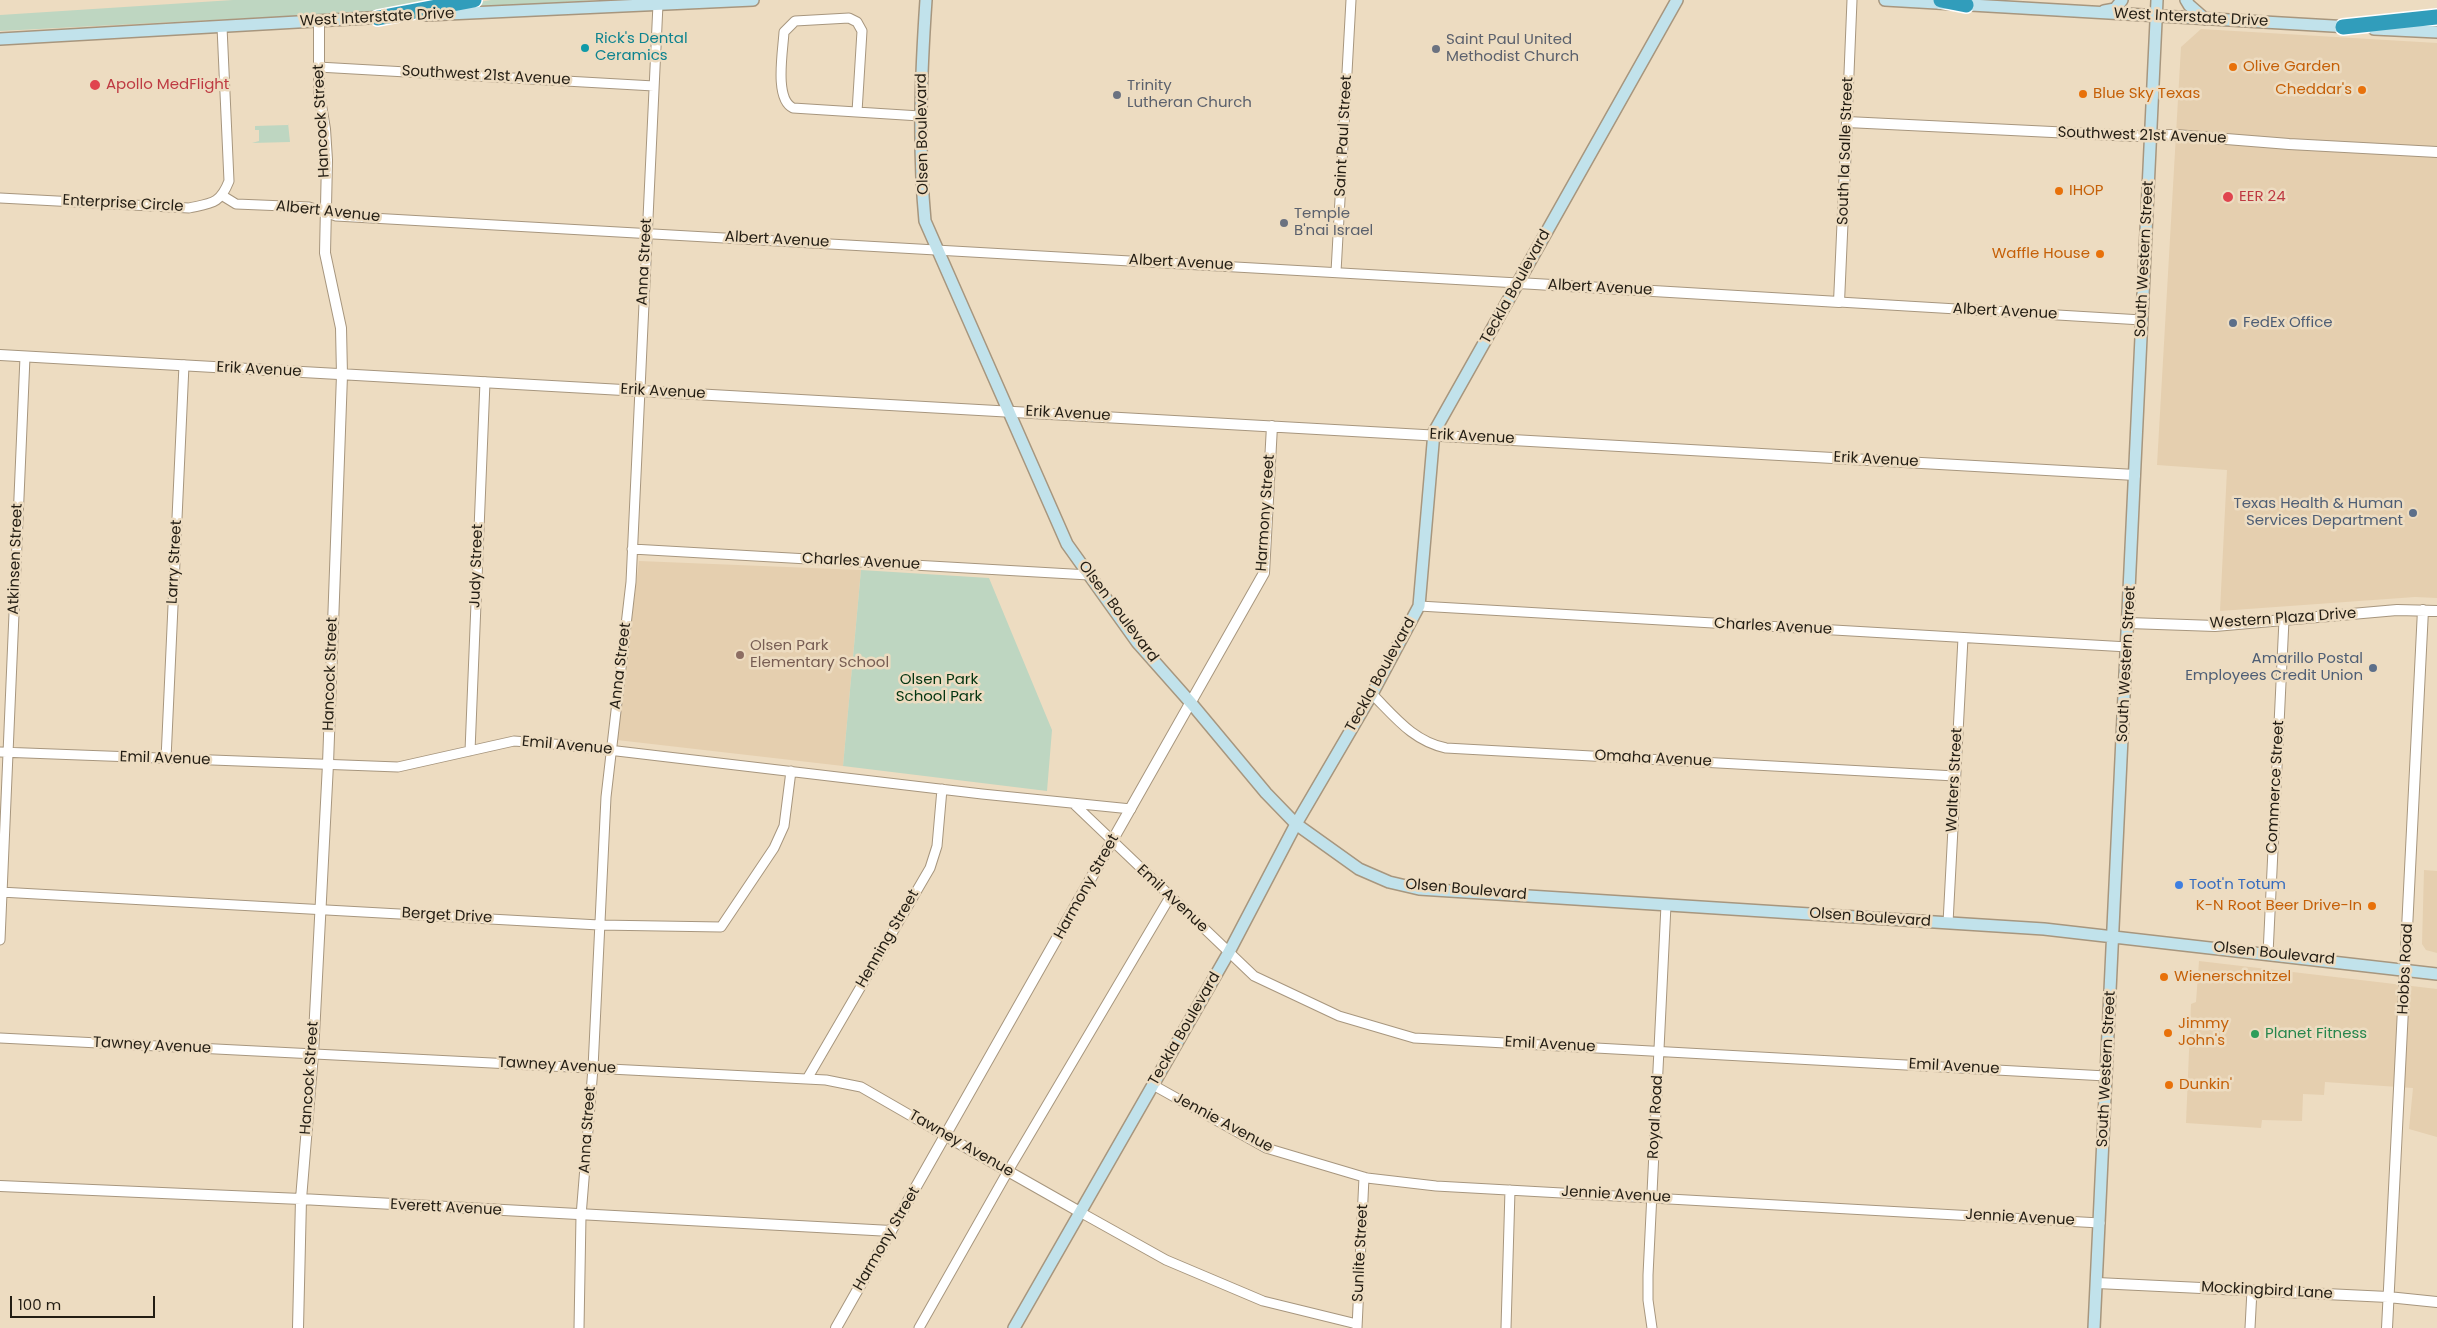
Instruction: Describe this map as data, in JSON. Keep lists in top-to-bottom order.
{
  "streets": {
    "main road": [
      "West Interstate Drive",
      "Olsen Boulevard",
      "South Western Street",
      "Teckla Boulevard"
    ],
    "street": [
      "Southwest 21st Avenue",
      "Hancock Street",
      "Saint Paul Street",
      "South la Salle Street",
      "Enterprise Circle",
      "Albert Avenue",
      "Anna Street",
      "Erik Avenue",
      "Harmony Street",
      "Atkinsen Street",
      "Larry Street",
      "Charles Avenue",
      "Judy Street",
      "Western Plaza Drive",
      "Emil Avenue",
      "Omaha Avenue",
      "Walters Street",
      "Commerce Street",
      "Berget Drive",
      "Henning Street",
      "Hobbs Road",
      "Tawney Avenue",
      "Royal Road",
      "Jennie Avenue",
      "Everett Avenue",
      "Sunlite Street",
      "Mockingbird Lane"
    ]
  },
  "crossings": [
    ["West Interstate Drive", "Hancock Street"],
    ["West Interstate Drive", "South Western Street"],
    ["West Interstate Drive", "Anna Street"],
    ["Southwest 21st Avenue", "Hancock Street"],
    ["Southwest 21st Avenue", "South la Salle Street"],
    ["Southwest 21st Avenue", "South Western Street"],
    ["Southwest 21st Avenue", "Anna Street"],
    ["Hancock Street", "Albert Avenue"],
    ["Hancock Street", "Erik Avenue"],
    ["Hancock Street", "Emil Avenue"],
    ["Hancock Street", "Berget Drive"],
    ["Hancock Street", "Tawney Avenue"],
    ["Hancock Street", "Everett Avenue"],
    ["Olsen Boulevard", "Albert Avenue"],
    ["Olsen Boulevard", "South Western Street"],
    ["Olsen Boulevard", "Teckla Boulevard"],
    ["Olsen Boulevard", "Erik Avenue"],
    ["Olsen Boulevard", "Harmony Street"],
    ["Olsen Boulevard", "Charles Avenue"],
    ["Olsen Boulevard", "Walters Street"],
    ["Olsen Boulevard", "Commerce Street"],
    ["Olsen Boulevard", "Hobbs Road"],
    ["Olsen Boulevard", "Royal Road"],
    ["Saint Paul Street", "Albert Avenue"],
    ["South la Salle Street", "Albert Avenue"],
    ["Enterprise Circle", "Albert Avenue"],
    ["Albert Avenue", "South Western Street"],
    ["Albert Avenue", "Anna Street"],
    ["Albert Avenue", "Teckla Boulevard"],
    ["South Western Street", "Erik Avenue"],
    ["South Western Street", "Charles Avenue"],
    ["South Western Street", "Western Plaza Drive"],
    ["South Western Street", "Emil Avenue"],
    ["South Western Street", "Jennie Avenue"],
    ["South Western Street", "Mockingbird Lane"],
    ["Anna Street", "Erik Avenue"],
    ["Anna Street", "Charles Avenue"],
    ["Anna Street", "Emil Avenue"],
    ["Anna Street", "Berget Drive"],
    ["Anna Street", "Tawney Avenue"],
    ["Anna Street", "Everett Avenue"],
    ["Teckla Boulevard", "Erik Avenue"],
    ["Teckla Boulevard", "Charles Avenue"],
    ["Teckla Boulevard", "Emil Avenue"],
    ["Teckla Boulevard", "Omaha Avenue"],
    ["Teckla Boulevard", "Tawney Avenue"],
    ["Teckla Boulevard", "Jennie Avenue"],
    ["Erik Avenue", "Harmony Street"],
    ["Erik Avenue", "Atkinsen Street"],
    ["Erik Avenue", "Larry Street"],
    ["Erik Avenue", "Judy Street"],
    ["Harmony Street", "Emil Avenue"],
    ["Harmony Street", "Tawney Avenue"],
    ["Harmony Street", "Everett Avenue"],
    ["Atkinsen Street", "Emil Avenue"],
    ["Atkinsen Street", "Berget Drive"],
    ["Larry Street", "Emil Avenue"],
    ["Charles Avenue", "Walters Street"],
    ["Judy Street", "Emil Avenue"],
    ["Western Plaza Drive", "Commerce Street"],
    ["Western Plaza Drive", "Hobbs Road"],
    ["Emil Avenue", "Berget Drive"],
    ["Emil Avenue", "Henning Street"],
    ["Emil Avenue", "Royal Road"],
    ["Omaha Avenue", "Walters Street"],
    ["Henning Street", "Tawney Avenue"],
    ["Hobbs Road", "Mockingbird Lane"],
    ["Royal Road", "Jennie Avenue"],
    ["Jennie Avenue", "Sunlite Street"]
  ],
  "parks": ["Olsen Park School Park"],
  "places": [
    "Rick's Dental Ceramics",
    "Saint Paul United Methodist Church",
    "Olive Garden",
    "Apollo MedFlight",
    "Cheddar's",
    "Blue Sky Texas",
    "Trinity Lutheran Church",
    "IHOP",
    "EER 24",
    "Temple B'nai Israel",
    "Waffle House",
    "FedEx Office",
    "Texas Health & Human Services Department",
    "Olsen Park Elementary School",
    "Amarillo Postal Employees Credit Union",
    "Toot'n Totum",
    "K-N Root Beer Drive-In",
    "Wienerschnitzel",
    "Jimmy John's",
    "Planet Fitness",
    "Dunkin'"
  ],
  "scale_bar": "100 m"
}
